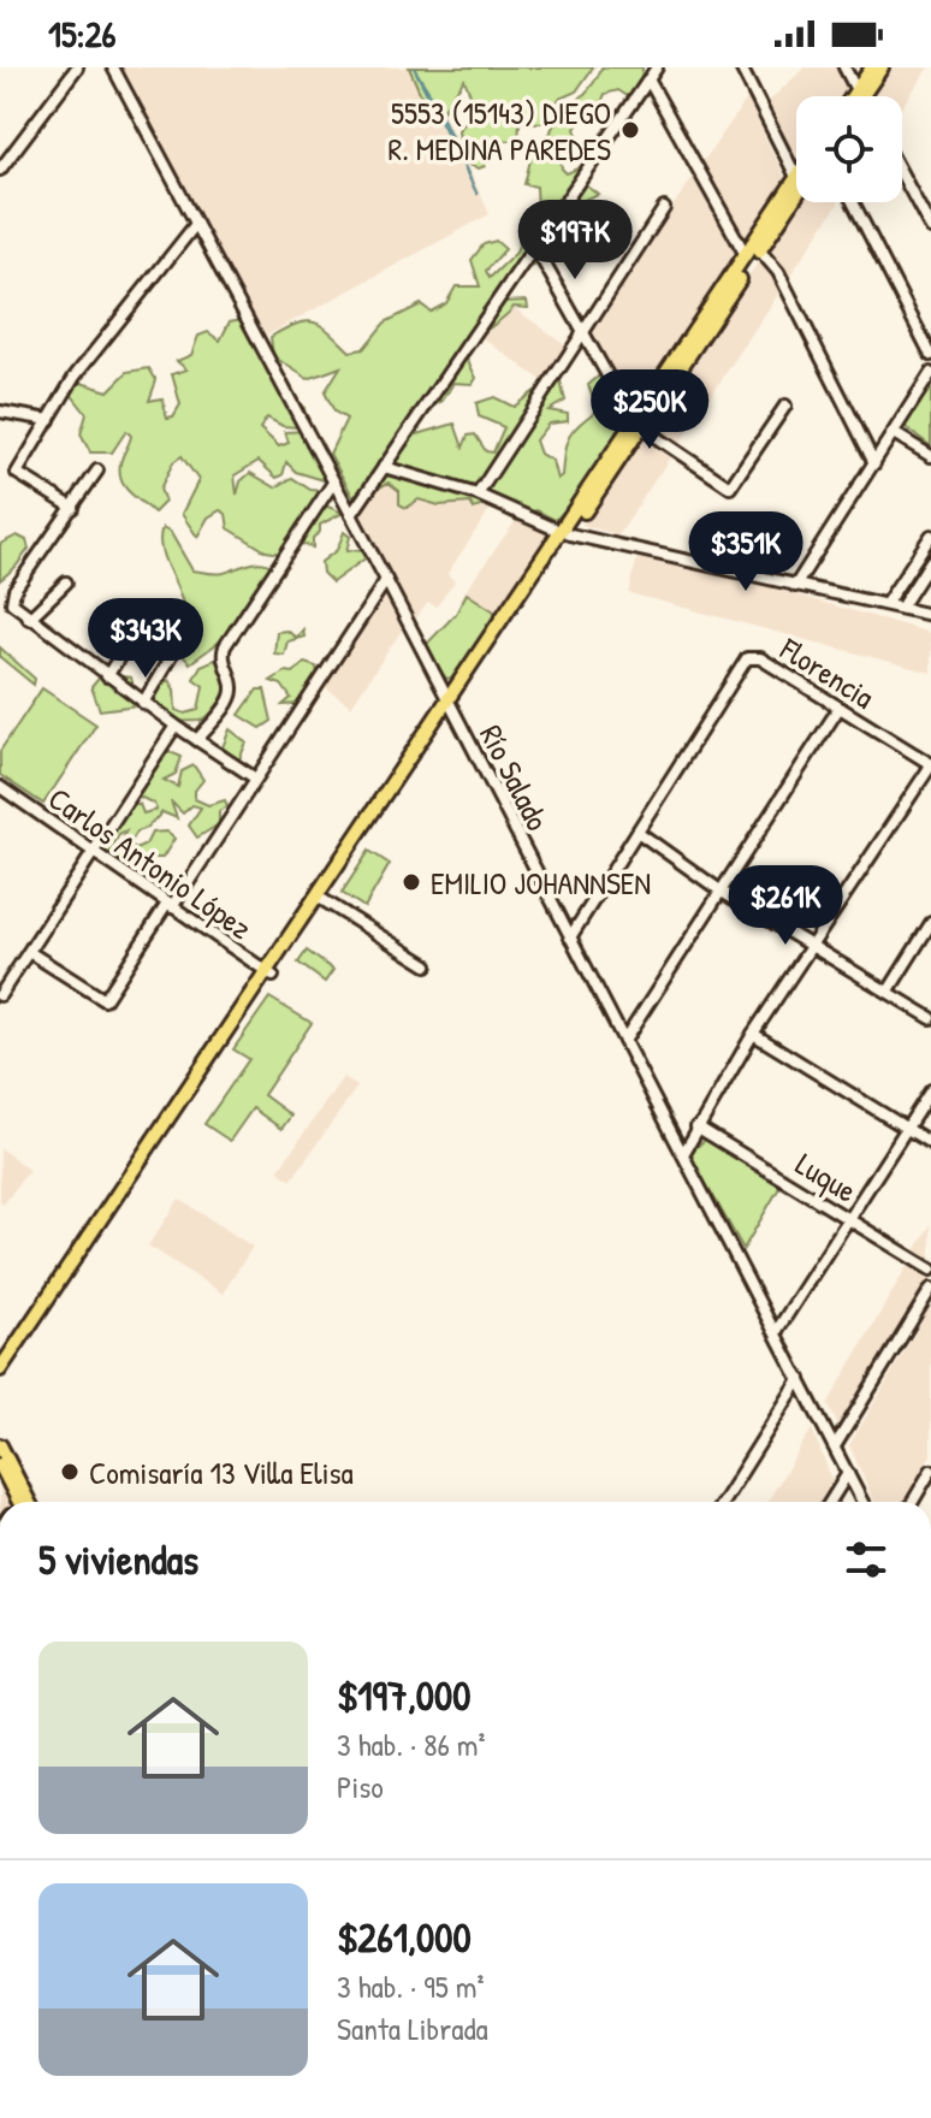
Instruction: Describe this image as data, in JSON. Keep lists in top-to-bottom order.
{
  "streets": {
    "street": [
      "Florencia",
      "Río Salado",
      "Carlos Antonio López",
      "Luque"
    ]
  },
  "places": ["5553 (15143) DIEGO R. MEDINA PAREDES", "EMILIO JOHANNSEN", "Comisaría 13 Villa Elisa"],
  "page": {
    "status": "15:26",
    "price": [
      "$197K",
      "$250K",
      "$351K",
      "$343K",
      "$261K"
    ],
    "heading": "5 viviendas",
    "list": [
      {
        "name": "$197,000",
        "note": "3 hab. · 86 m² · Piso"
      },
      {
        "name": "$261,000",
        "note": "3 hab. · 95 m² · Santa Librada"
      }
    ]
  }
}
